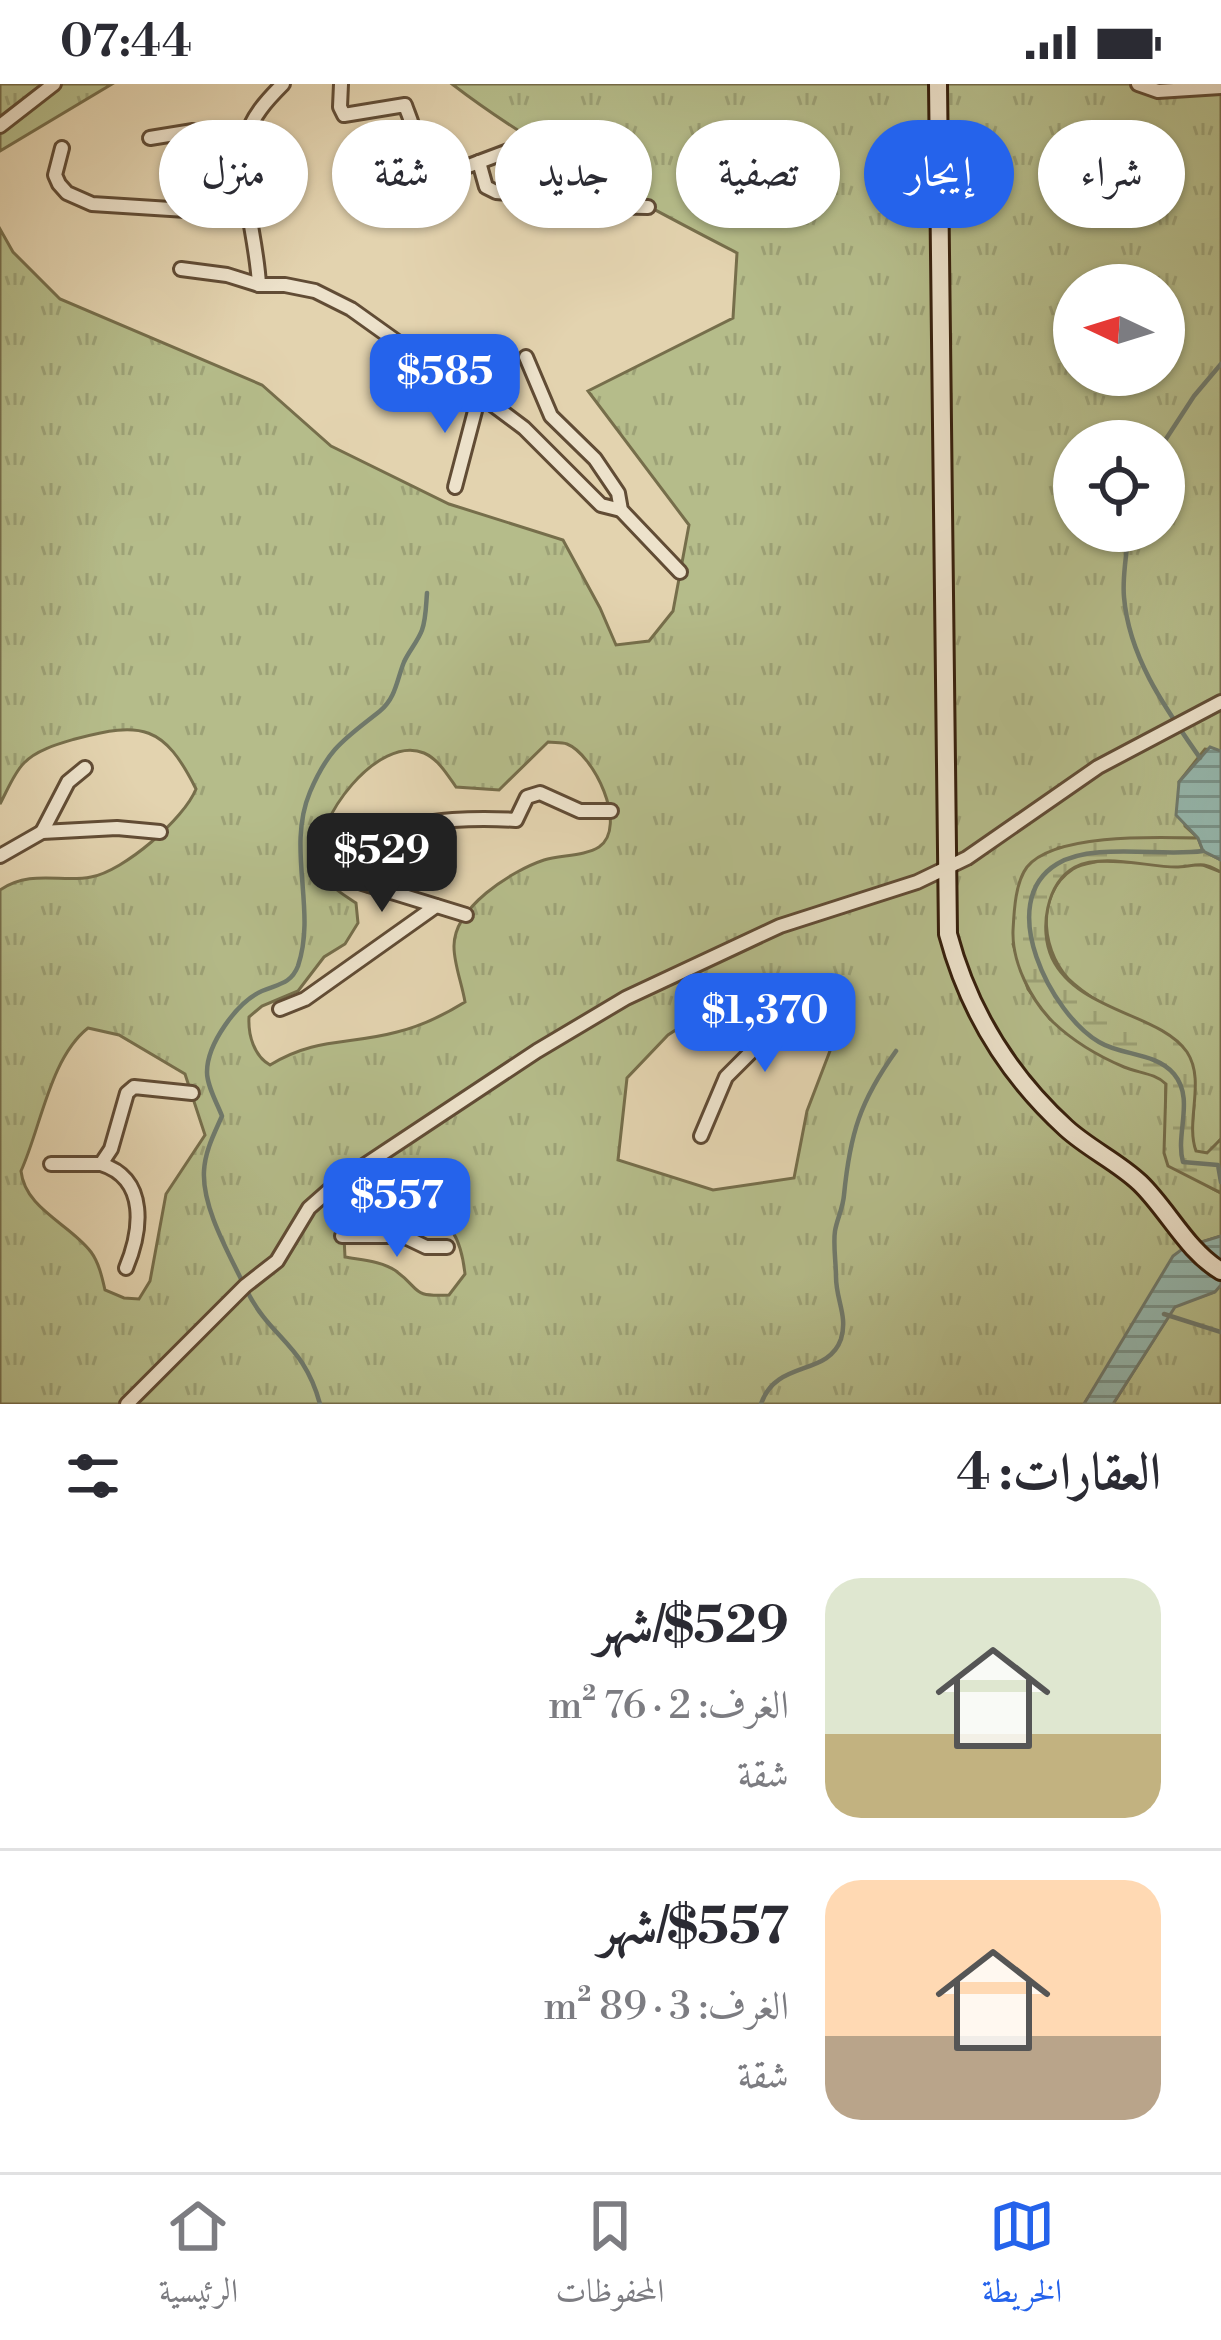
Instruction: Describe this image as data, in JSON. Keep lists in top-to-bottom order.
{
  "north": "left",
  "page": {
    "status": "07:44",
    "chip": [
      "شراء",
      "إيجار",
      "تصفية",
      "جديد",
      "شقة",
      "منزل"
    ],
    "price": [
      "$585",
      "$529",
      "$1,370",
      "$557"
    ],
    "heading": "العقارات: 4",
    "list": [
      {
        "name": "$529/شهر",
        "note": "الغرف: 2 · 76 m² · شقة"
      },
      {
        "name": "$557/شهر",
        "note": "الغرف: 3 · 89 m² · شقة"
      }
    ],
    "tabs": ["الخريطة", "المحفوظات", "الرئيسية"]
  }
}
